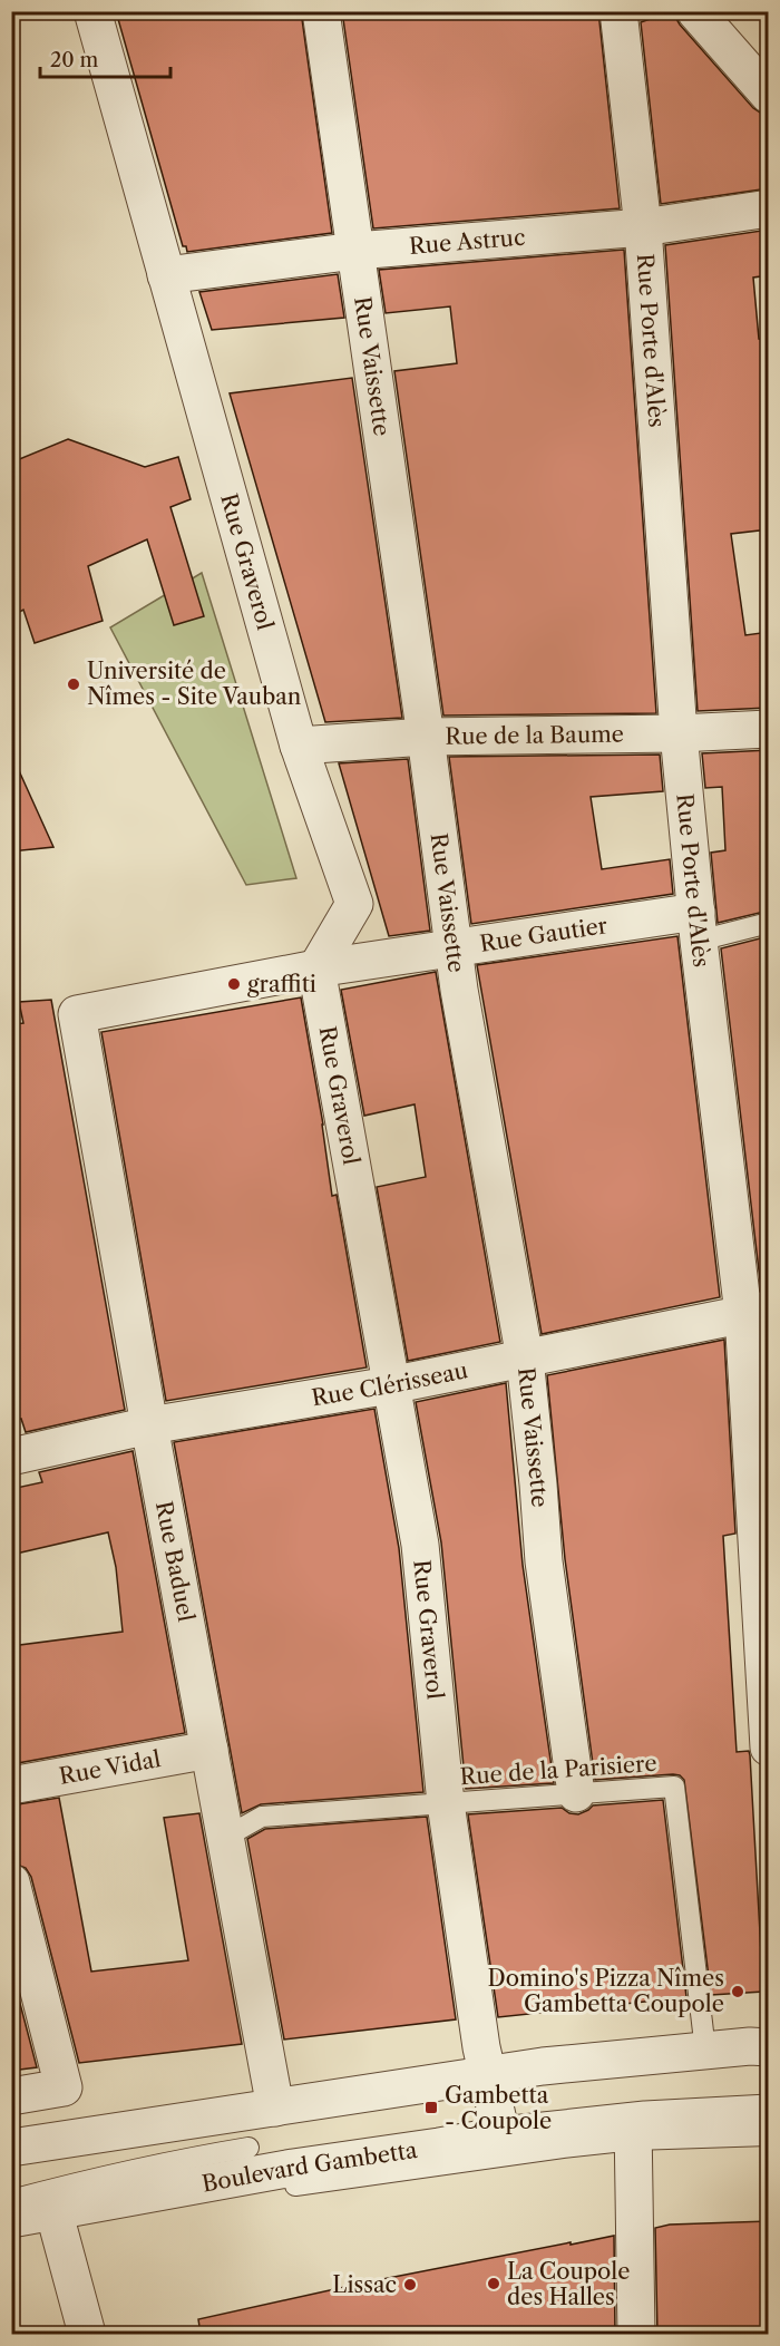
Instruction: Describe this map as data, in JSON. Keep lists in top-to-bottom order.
{
  "streets": {
    "street": [
      "Rue Astruc",
      "Rue Porte d'Alès",
      "Rue Vaissette",
      "Rue Graverol",
      "Rue de la Baume",
      "Rue Gautier",
      "Rue Clérisseau",
      "Rue Baduel",
      "Rue Vidal",
      "Boulevard Gambetta"
    ],
    "lane": ["Rue de la Parisiere"]
  },
  "crossings": [
    ["Rue Astruc", "Rue Porte d'Alès"],
    ["Rue Astruc", "Rue Vaissette"],
    ["Rue Astruc", "Rue Graverol"],
    ["Rue Porte d'Alès", "Rue de la Baume"],
    ["Rue Porte d'Alès", "Rue Gautier"],
    ["Rue Porte d'Alès", "Rue Clérisseau"],
    ["Rue Vaissette", "Rue de la Baume"],
    ["Rue Vaissette", "Rue Gautier"],
    ["Rue Vaissette", "Rue Clérisseau"],
    ["Rue Vaissette", "Rue de la Parisiere"],
    ["Rue Graverol", "Rue de la Baume"],
    ["Rue Graverol", "Rue Gautier"],
    ["Rue Graverol", "Rue Clérisseau"],
    ["Rue Graverol", "Rue de la Parisiere"],
    ["Rue Graverol", "Boulevard Gambetta"],
    ["Rue Gautier", "Rue Baduel"],
    ["Rue Clérisseau", "Rue Baduel"],
    ["Rue Baduel", "Rue Vidal"],
    ["Rue Baduel", "Rue de la Parisiere"]
  ],
  "places": {
    "other": [
      "Université de Nîmes - Site Vauban",
      "graffiti",
      "Domino's Pizza Nîmes Gambetta Coupole",
      "La Coupole des Halles",
      "Lissac"
    ],
    "transit": ["Gambetta - Coupole"]
  },
  "scale_bar": "20 m"
}
